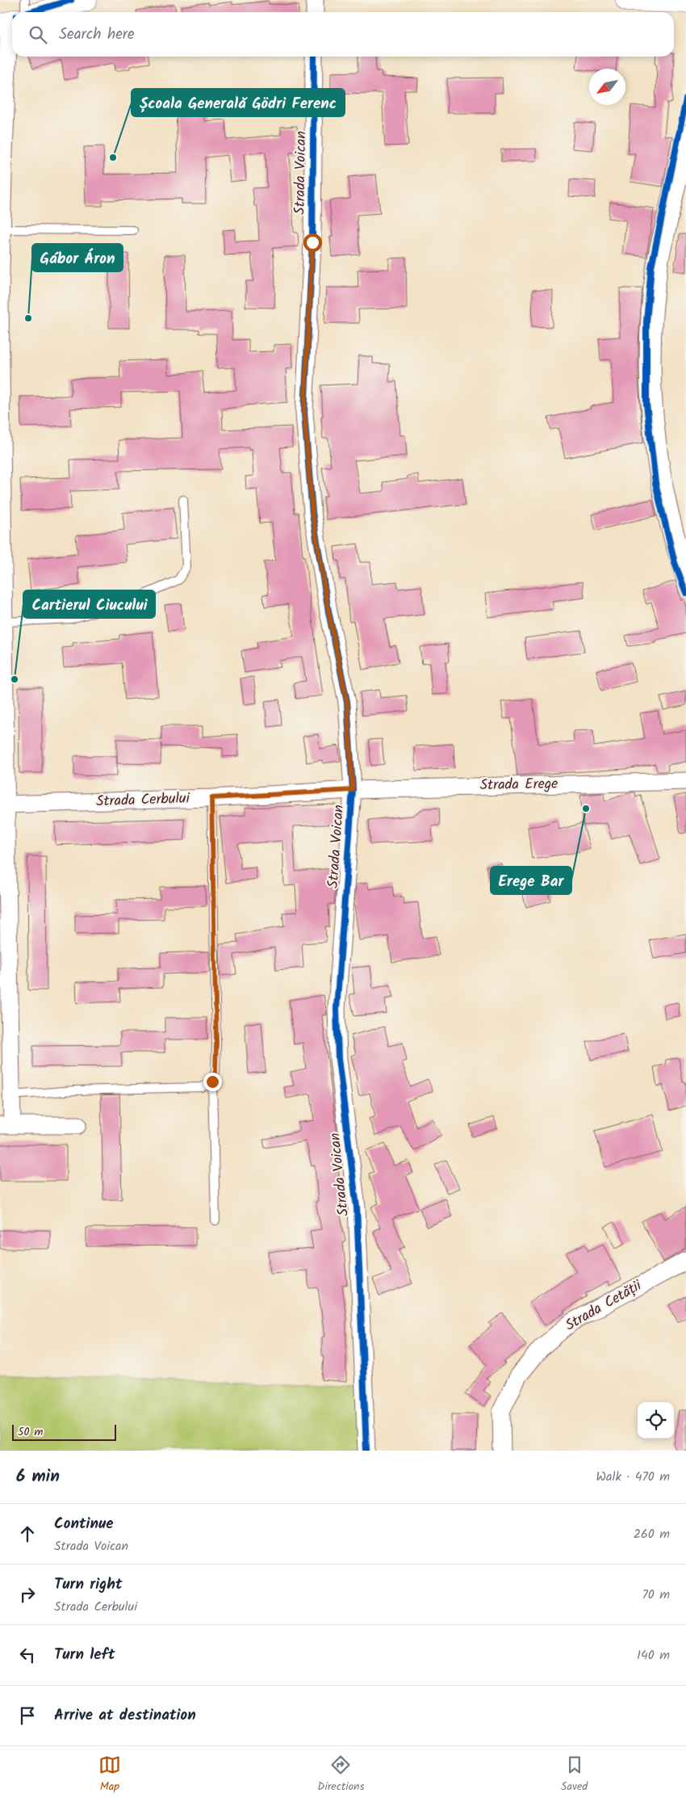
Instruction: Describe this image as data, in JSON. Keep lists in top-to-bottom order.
{
  "streets": {
    "street": [
      "Strada Voican",
      "Strada Erege",
      "Strada Cerbului",
      "Strada Cetății"
    ]
  },
  "crossings": [
    ["Strada Voican", "Strada Erege"],
    ["Strada Voican", "Strada Cerbului"],
    ["Strada Erege", "Strada Cerbului"]
  ],
  "places": [
    "Școala Generală Gödri Ferenc",
    "Gábor Áron",
    "Cartierul Ciucului",
    "Erege Bar"
  ],
  "scale_bar": "50 m",
  "north": "bottom left",
  "page": {
    "search": "Search here",
    "scale": "50 m",
    "heading": ["6 min", "Walk · 470 m"],
    "list": [
      ["Continue", "Strada Voican", "260 m"],
      ["Turn right", "Strada Cerbului", "70 m"],
      ["Turn left", "140 m"],
      "Arrive at destination"
    ],
    "nav": ["Map", "Directions", "Saved"]
  }
}
